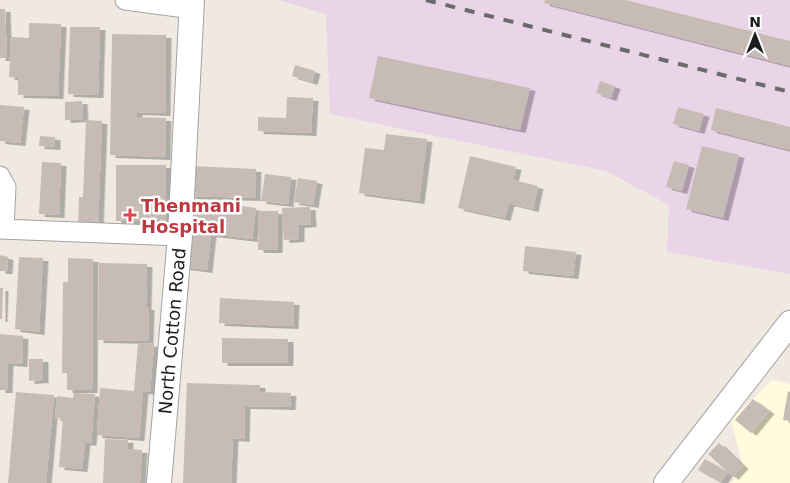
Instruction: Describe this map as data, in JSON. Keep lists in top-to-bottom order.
{
  "streets": {
    "street": ["North Cotton Road"]
  },
  "places": {
    "health": ["Thenmani Hospital"]
  },
  "north": "top"
}
